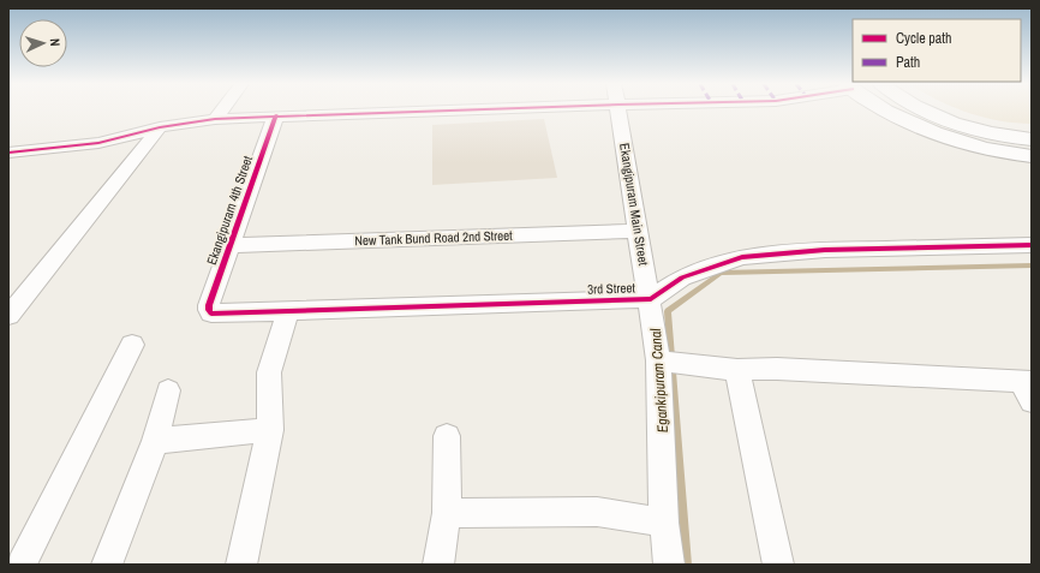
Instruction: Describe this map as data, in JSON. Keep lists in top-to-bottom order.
{
  "streets": {
    "street": [
      "Ekangipuram Main Street",
      "Ekangipuram 4th Street",
      "New Tank Bund Road 2nd Street",
      "3rd Street"
    ]
  },
  "crossings": [
    ["Ekangipuram Main Street", "New Tank Bund Road 2nd Street"],
    ["Ekangipuram Main Street", "3rd Street"],
    ["Ekangipuram 4th Street", "New Tank Bund Road 2nd Street"],
    ["Ekangipuram 4th Street", "3rd Street"]
  ],
  "water": ["Egankipuram Canal"],
  "legend": ["Cycle path", "Path"],
  "north": "right"
}
